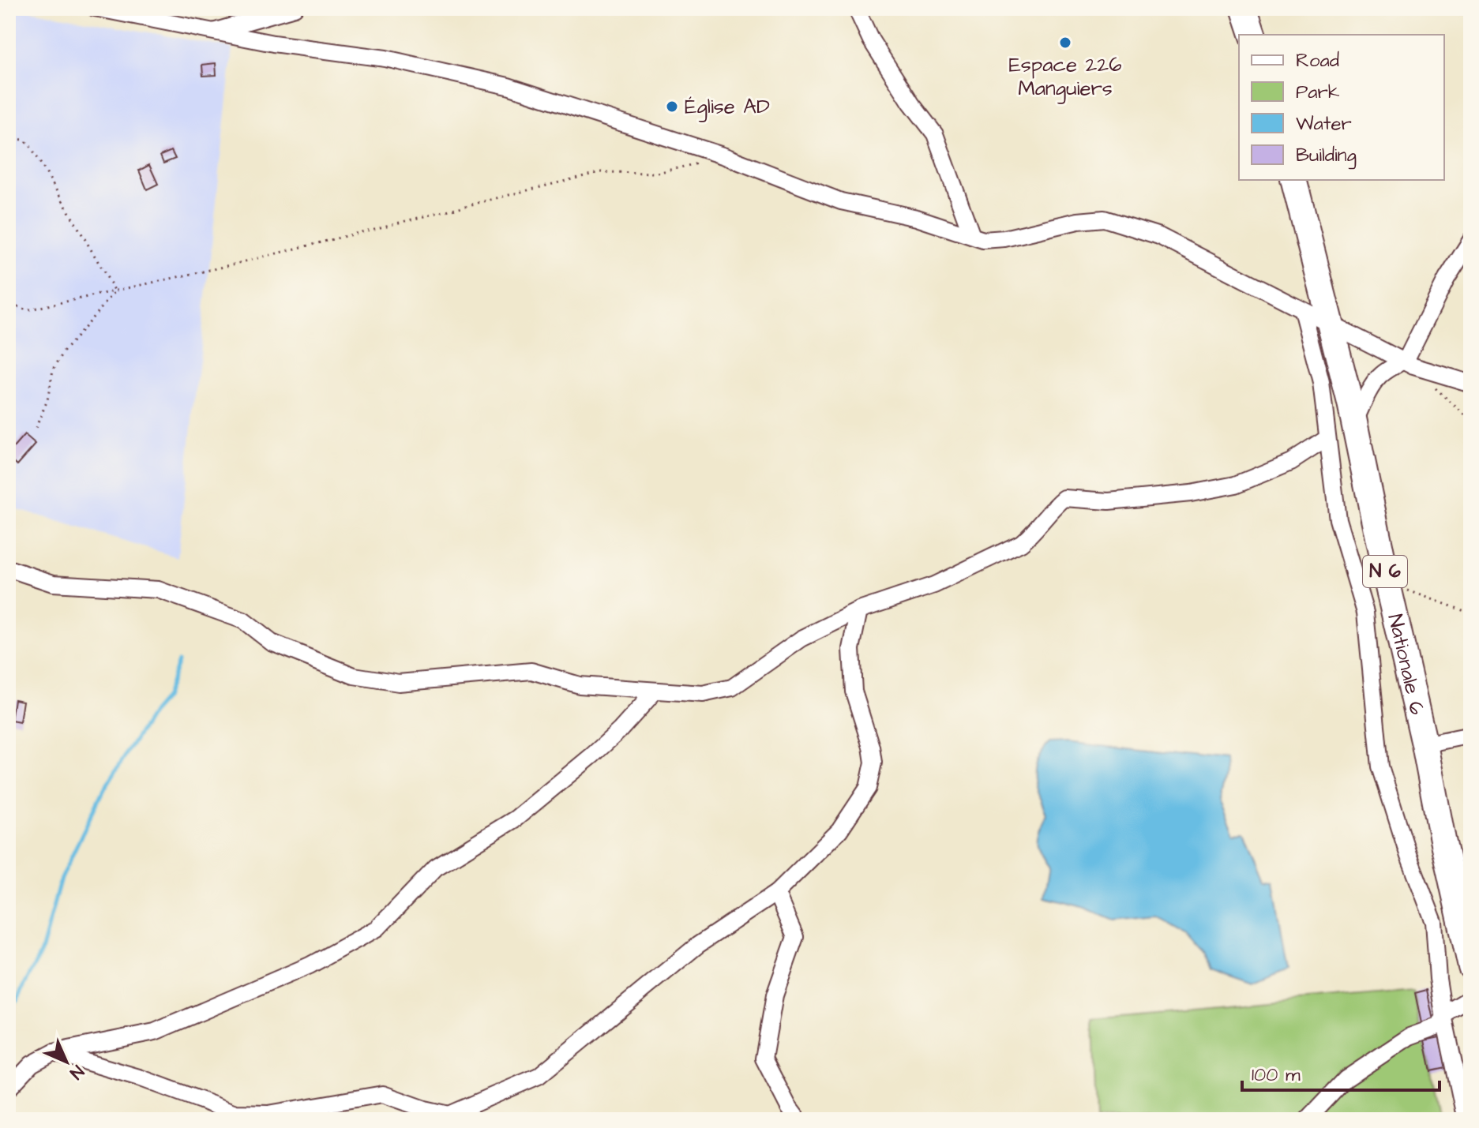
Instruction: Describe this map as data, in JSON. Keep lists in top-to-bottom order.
{
  "streets": {
    "main road": ["N 6", "Nationale 6"]
  },
  "places": ["Espace 226 Manguiers", "Église AD"],
  "legend": [
    "Road",
    "Park",
    "Water",
    "Building"
  ],
  "scale_bar": "100 m",
  "north": "bottom right"
}
